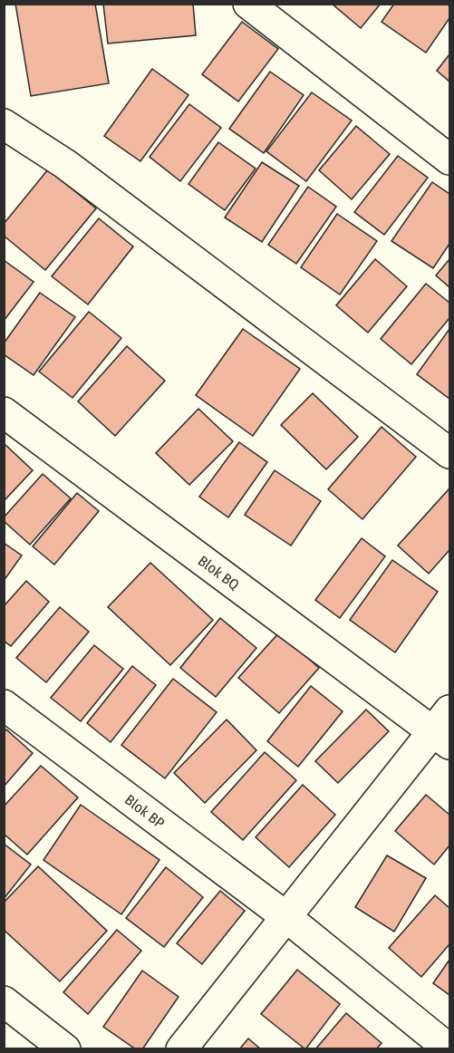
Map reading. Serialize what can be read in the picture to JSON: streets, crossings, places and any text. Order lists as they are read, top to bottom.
{
  "streets": {
    "street": ["Blok BQ", "Blok BP"]
  }
}
